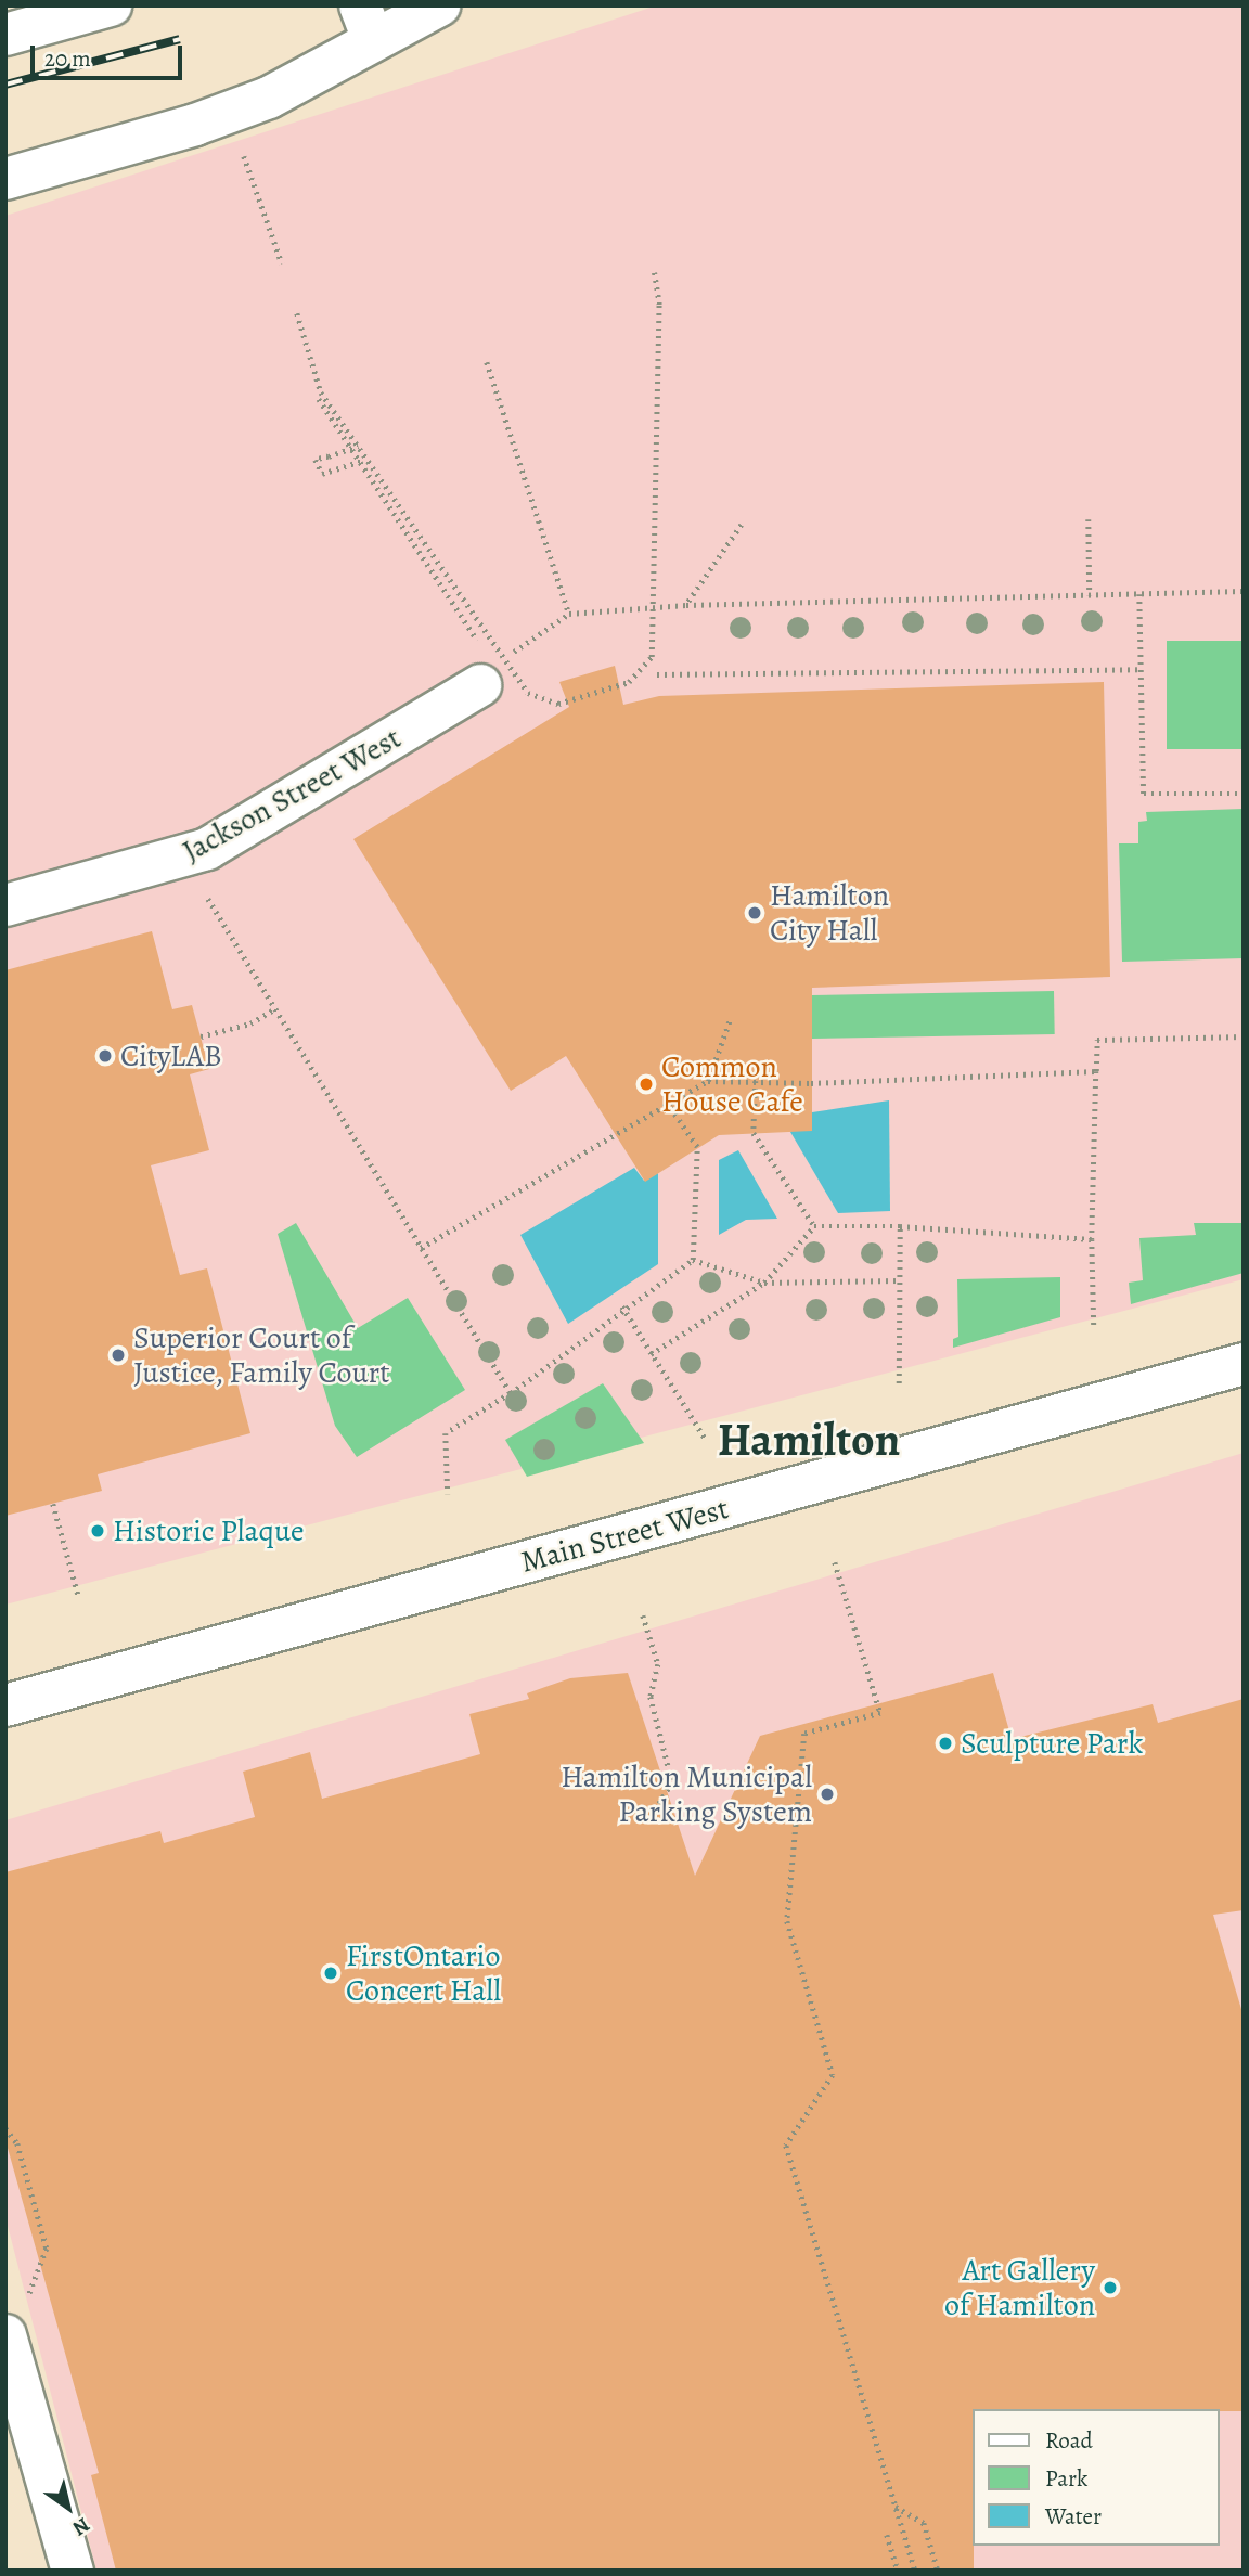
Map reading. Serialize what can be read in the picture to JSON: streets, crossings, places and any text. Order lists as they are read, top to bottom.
{
  "streets": {
    "street": ["Jackson Street West", "Main Street West"]
  },
  "districts": ["Hamilton"],
  "places": [
    "Hamilton City Hall",
    "CityLAB",
    "Common House Cafe",
    "Superior Court of Justice, Family Court",
    "Historic Plaque",
    "Sculpture Park",
    "Hamilton Municipal Parking System",
    "FirstOntario Concert Hall",
    "Art Gallery of Hamilton"
  ],
  "legend": ["Road", "Park", "Water"],
  "scale_bar": "20 m",
  "north": "bottom right"
}
